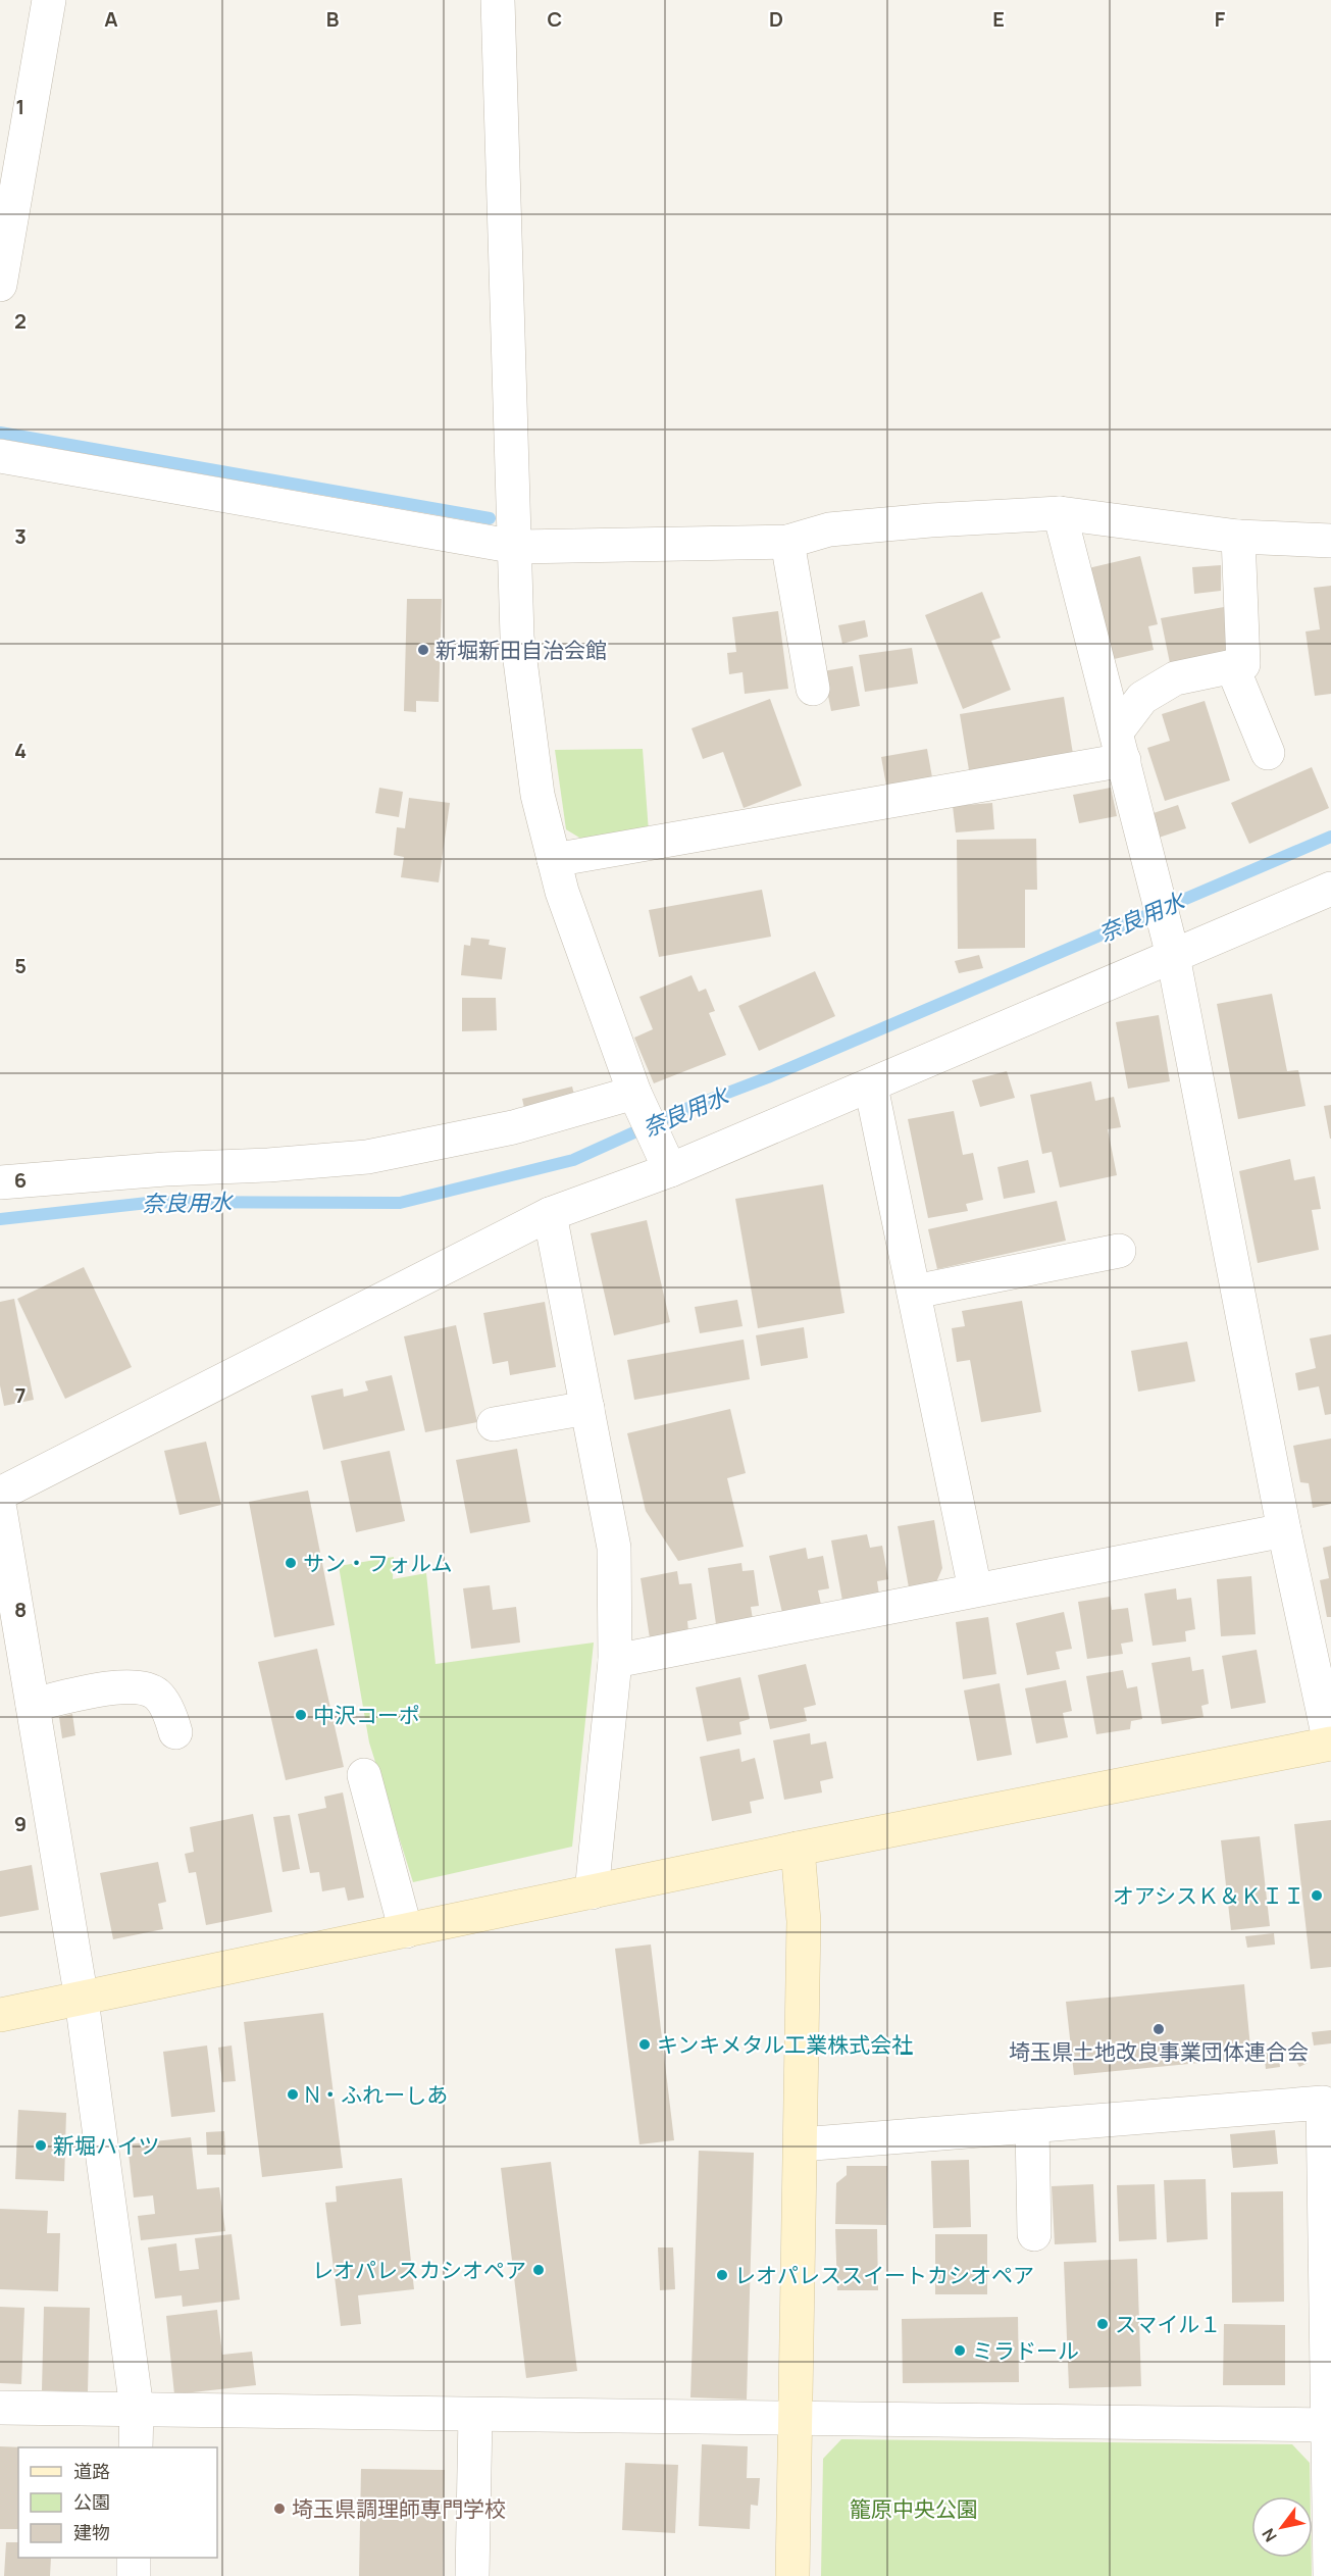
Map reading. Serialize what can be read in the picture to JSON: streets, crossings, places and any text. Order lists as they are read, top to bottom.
{
  "water": ["奈良用水"],
  "parks": ["籠原中央公園"],
  "places": [
    "新堀新田自治会館",
    "サン・フォルム",
    "中沢コーポ",
    "オアシスＫ＆ＫＩＩ",
    "埼玉県土地改良事業団体連合会",
    "キンキメタル工業株式会社",
    "N・ふれーしあ",
    "新堀ハイツ",
    "レオパレスカシオペア",
    "レオパレススイートカシオペア",
    "スマイル１",
    "ミラドール",
    "埼玉県調理師専門学校"
  ],
  "legend": ["道路", "公園", "建物"],
  "north": "bottom left",
  "grid": {
    "columns": [
      "A",
      "B",
      "C",
      "D",
      "E",
      "F"
    ],
    "rows": [
      "1",
      "2",
      "3",
      "4",
      "5",
      "6",
      "7",
      "8",
      "9"
    ]
  }
}
